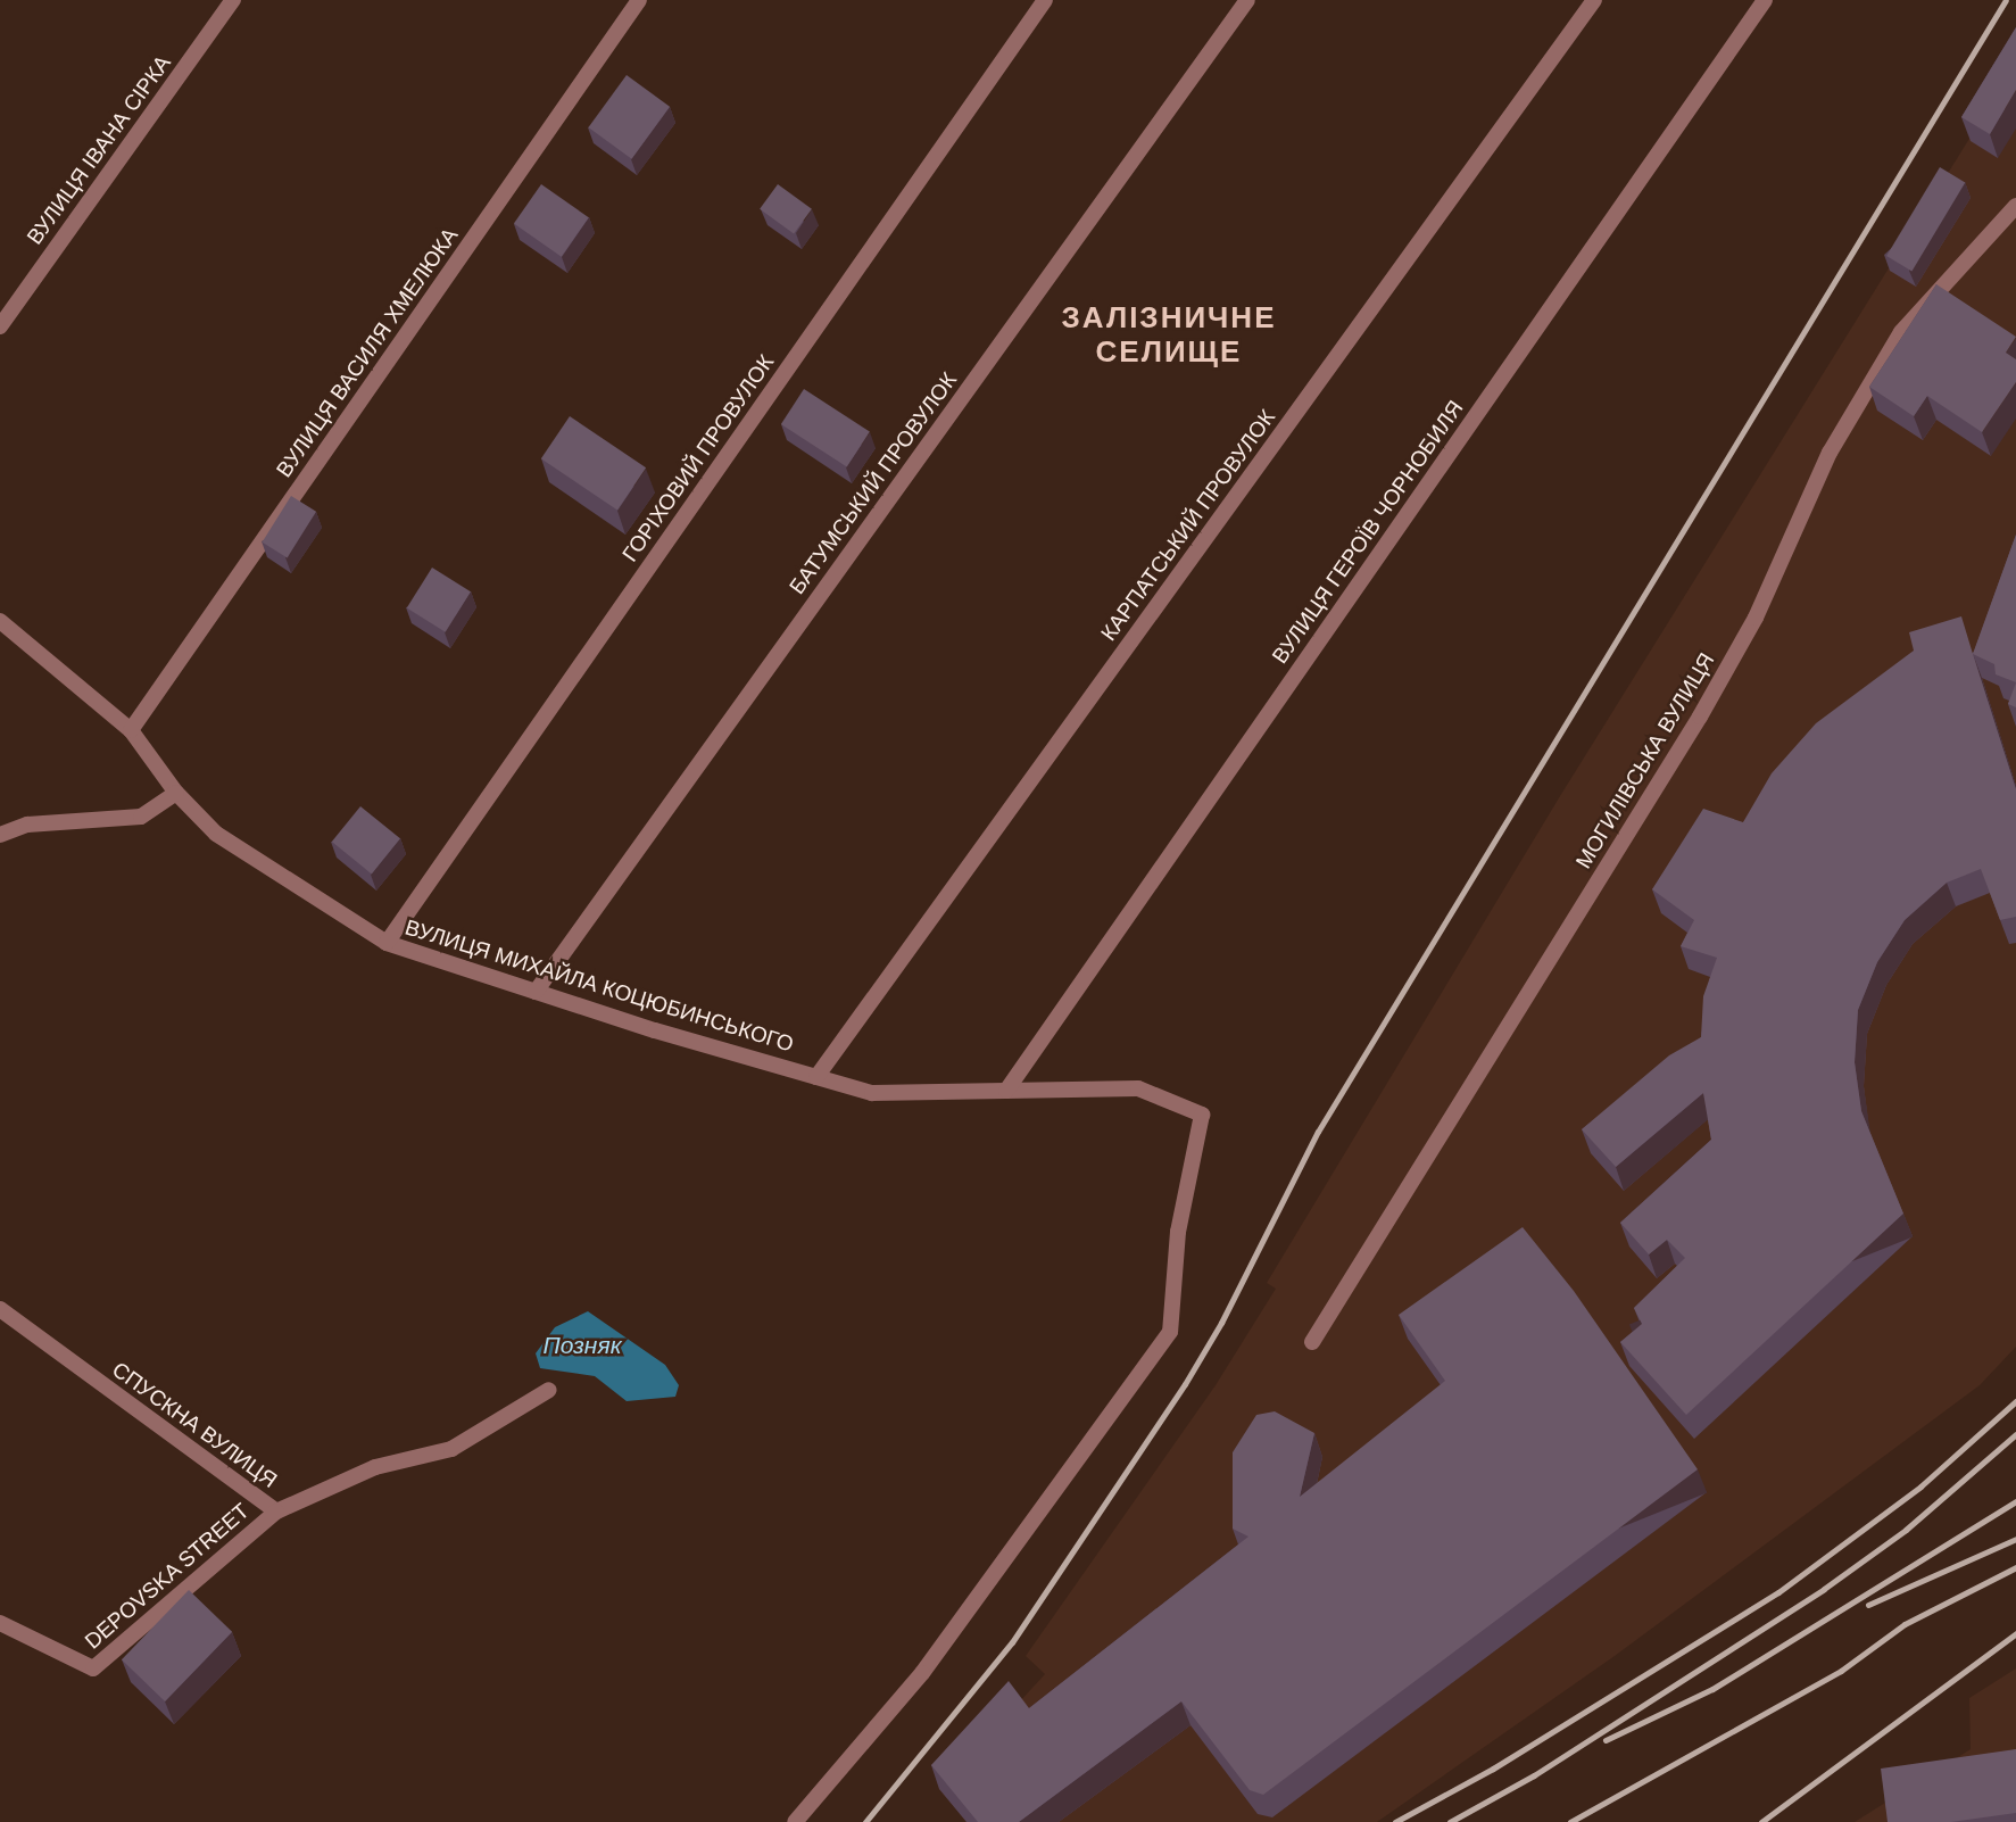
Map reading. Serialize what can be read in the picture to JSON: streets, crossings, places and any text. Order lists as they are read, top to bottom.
{
  "streets": {
    "street": [
      "ВУЛИЦЯ ІВАНА СІРКА",
      "ВУЛИЦЯ ВАСИЛЯ ХМЕЛЮКА",
      "ГОРІХОВИЙ ПРОВУЛОК",
      "БАТУМСЬКИЙ ПРОВУЛОК",
      "КАРПАТСЬКИЙ ПРОВУЛОК",
      "ВУЛИЦЯ ГЕРОЇВ ЧОРНОБИЛЯ",
      "МОГИЛІВСЬКА ВУЛИЦЯ",
      "ВУЛИЦЯ МИХАЙЛА КОЦЮБИНСЬКОГО",
      "СПУСКНА ВУЛИЦЯ",
      "DEPOVSKA STREET"
    ]
  },
  "crossings": [
    ["ВУЛИЦЯ ВАСИЛЯ ХМЕЛЮКА", "ВУЛИЦЯ МИХАЙЛА КОЦЮБИНСЬКОГО"],
    ["ГОРІХОВИЙ ПРОВУЛОК", "ВУЛИЦЯ МИХАЙЛА КОЦЮБИНСЬКОГО"],
    ["БАТУМСЬКИЙ ПРОВУЛОК", "ВУЛИЦЯ МИХАЙЛА КОЦЮБИНСЬКОГО"],
    ["КАРПАТСЬКИЙ ПРОВУЛОК", "ВУЛИЦЯ МИХАЙЛА КОЦЮБИНСЬКОГО"],
    ["ВУЛИЦЯ ГЕРОЇВ ЧОРНОБИЛЯ", "ВУЛИЦЯ МИХАЙЛА КОЦЮБИНСЬКОГО"],
    ["СПУСКНА ВУЛИЦЯ", "DEPOVSKA STREET"]
  ],
  "districts": ["ЗАЛІЗНИЧНЕ СЕЛИЩЕ"],
  "water": ["Позняк"]
}
